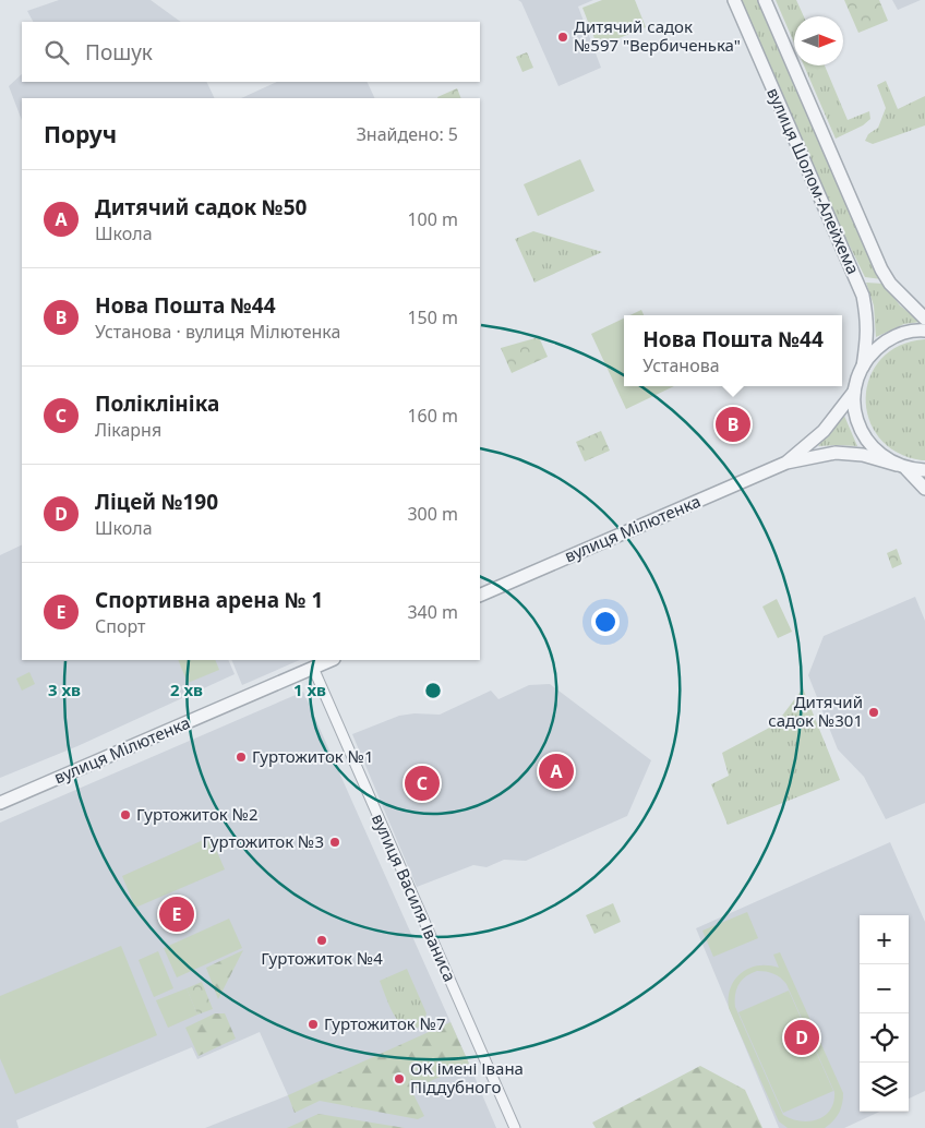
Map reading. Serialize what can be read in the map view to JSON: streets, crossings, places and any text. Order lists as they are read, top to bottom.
{
  "streets": {
    "street": ["вулиця Шолом-Алейхема", "вулиця Мілютенка", "вулиця Василя Іваниса"]
  },
  "crossings": [
    ["вулиця Шолом-Алейхема", "вулиця Мілютенка"],
    ["вулиця Мілютенка", "вулиця Василя Іваниса"]
  ],
  "places": [
    "Дитячий садок №597 \"Вербиченька\"",
    "Дитячий садок №301",
    "Гуртожиток №1",
    "Гуртожиток №2",
    "Гуртожиток №3",
    "Гуртожиток №4",
    "Гуртожиток №7",
    "ОК імені Івана Піддубного"
  ],
  "north": "right",
  "page": {
    "search": "Пошук",
    "heading": ["Поруч", "Знайдено: 5"],
    "list": [
      {
        "mark": "A",
        "name": "Дитячий садок №50",
        "note": "Школа",
        "value": "100 m"
      },
      {
        "mark": "B",
        "name": "Нова Пошта №44",
        "note": "Установа · вулиця Мілютенка",
        "value": "150 m"
      },
      {
        "mark": "C",
        "name": "Поліклініка",
        "note": "Лікарня",
        "value": "160 m"
      },
      {
        "mark": "D",
        "name": "Ліцей №190",
        "note": "Школа",
        "value": "300 m"
      },
      {
        "mark": "E",
        "name": "Спортивна арена № 1",
        "note": "Спорт",
        "value": "340 m"
      }
    ],
    "popup": ["Нова Пошта №44", "Установа"],
    "pins": [
      "B",
      "A",
      "C",
      "E",
      "D"
    ],
    "map_buttons": ["+", "−"]
  },
  "rings": ["2 хв", "1 хв", "3 хв"]
}
